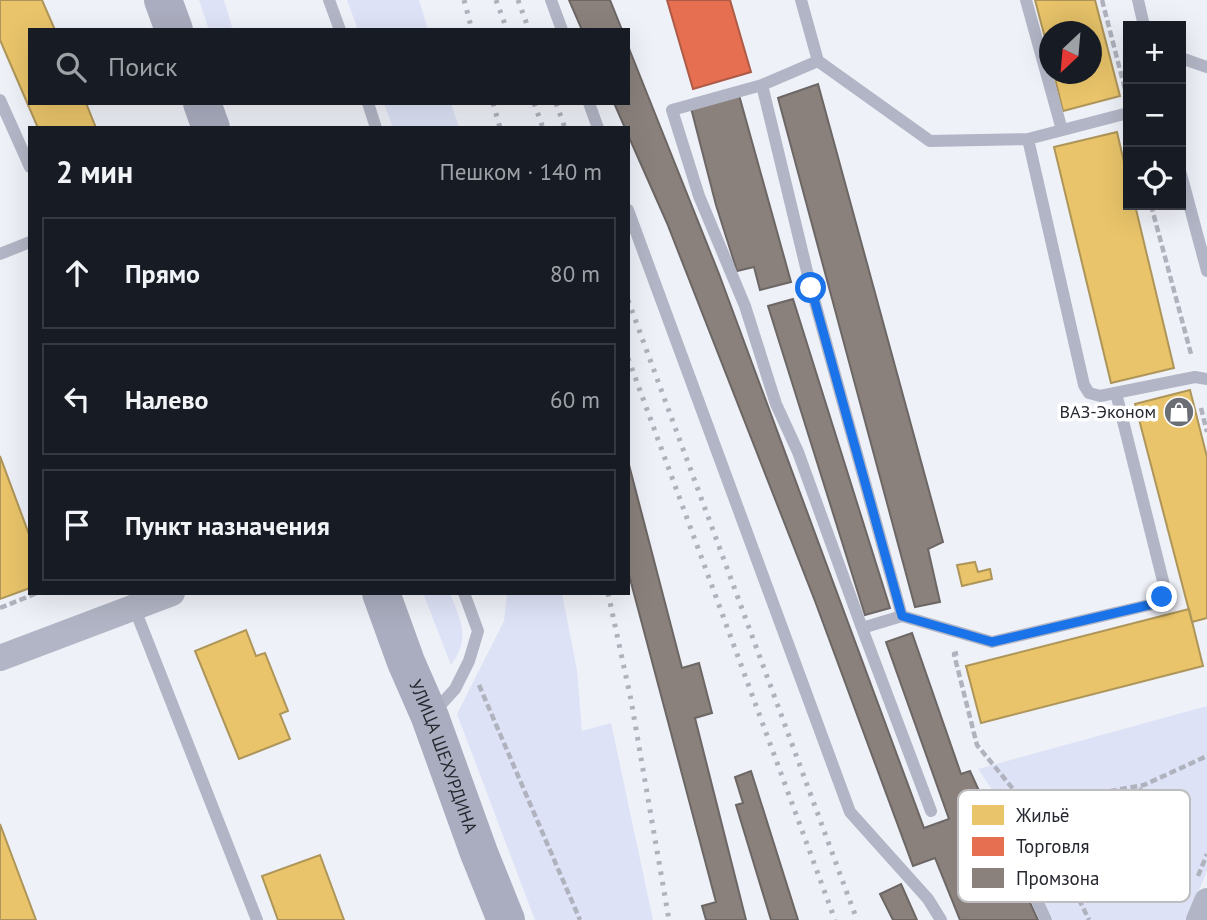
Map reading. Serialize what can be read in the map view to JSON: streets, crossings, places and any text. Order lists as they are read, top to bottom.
{
  "streets": {
    "main road": ["УЛИЦА ШЕХУРДИНА"]
  },
  "places": {
    "shop": ["ВАЗ-Эконом"]
  },
  "legend": ["Жильё", "Торговля", "Промзона"],
  "north": "bottom left",
  "page": {
    "map_buttons": ["+", "−"],
    "search": "Поиск",
    "heading": ["2 мин", "Пешком · 140 m"],
    "list": [
      ["Прямо", "80 m"],
      ["Налево", "60 m"],
      "Пункт назначения"
    ]
  }
}
